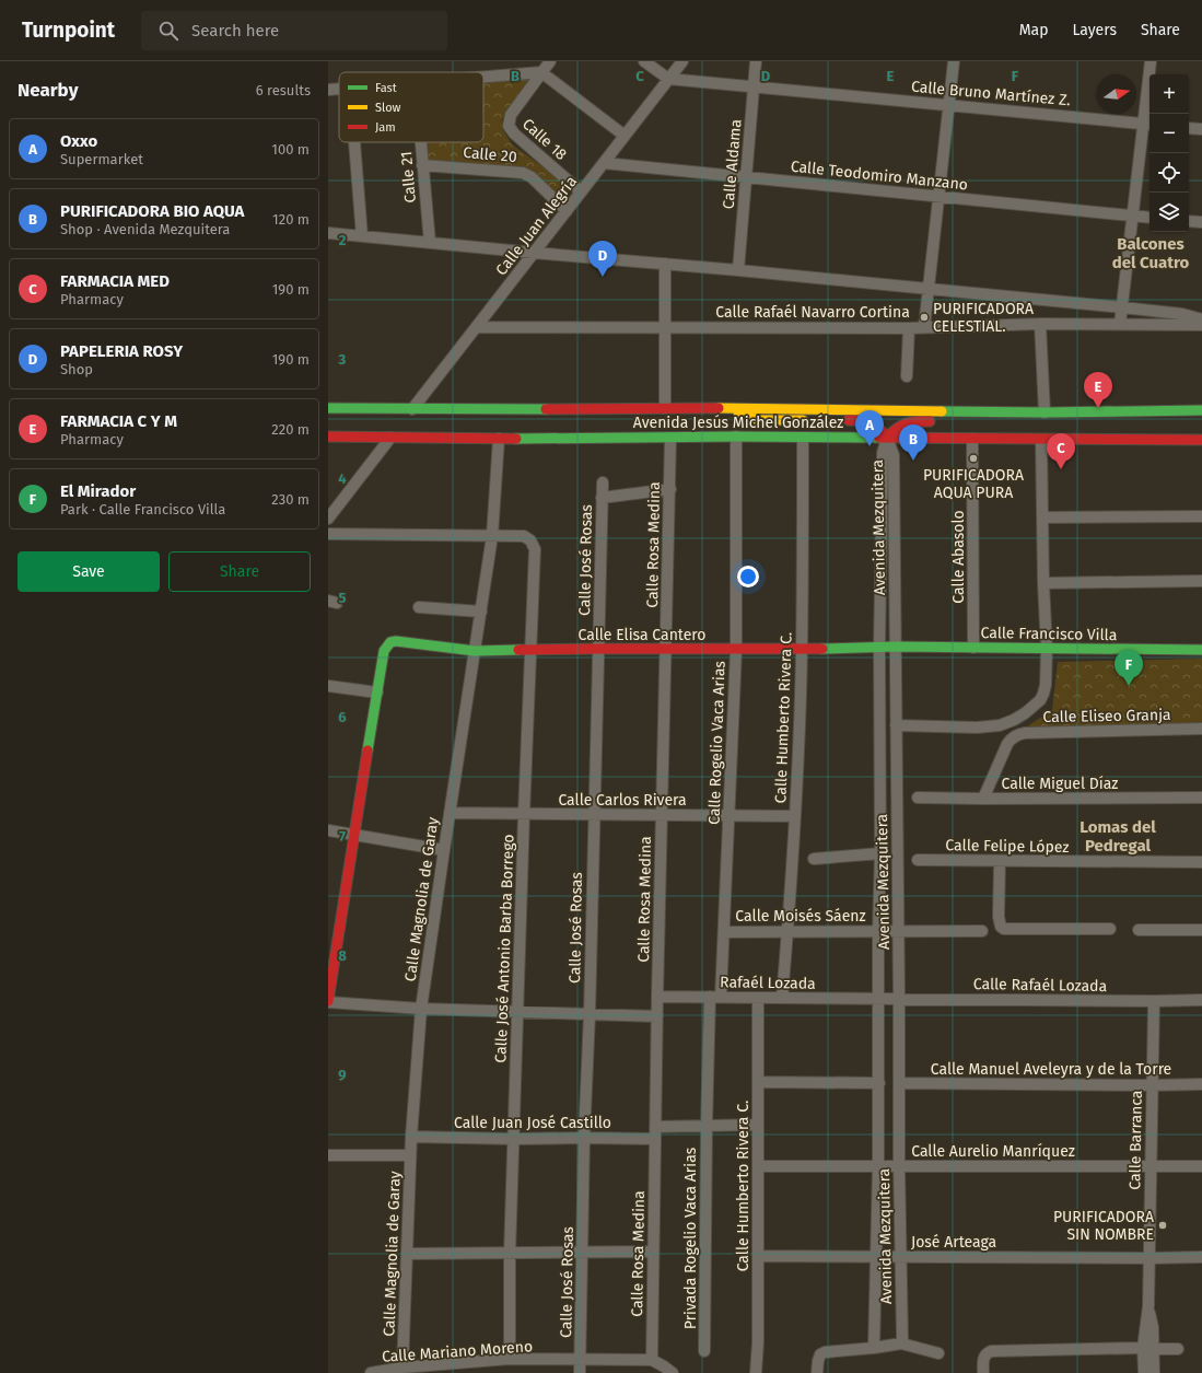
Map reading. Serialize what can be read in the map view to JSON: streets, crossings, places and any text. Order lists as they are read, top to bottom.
{
  "streets": {
    "main road": ["Avenida Jesús Michel González", "Calle Francisco Villa", "Calle Elisa Cantero"],
    "street": [
      "Calle Bruno Martínez Z.",
      "Calle 18",
      "Calle 20",
      "Calle Aldama",
      "Calle Teodomiro Manzano",
      "Calle 21",
      "Calle Juan Alegría",
      "Calle Rafaél Navarro Cortina",
      "Avenida Mezquitera",
      "Calle Rosa Medina",
      "Calle Abasolo",
      "Calle José Rosas",
      "Calle Eliseo Granja",
      "Calle Humberto Rivera C.",
      "Calle Rogelio Vaca Arias",
      "Calle Miguel Díaz",
      "Calle Carlos Rivera",
      "Calle Felipe López",
      "Calle Magnolia de Garay",
      "Calle Moisés Sáenz",
      "Calle José Antonio Barba Borrego",
      "Rafaél Lozada",
      "Calle Rafaél Lozada",
      "Calle Manuel Aveleyra y de la Torre",
      "Calle Juan José Castillo",
      "Calle Barranca",
      "Calle Aurelio Manríquez",
      "Privada Rogelio Vaca Arias",
      "José Arteaga",
      "Calle Mariano Moreno"
    ]
  },
  "crossings": [
    ["Calle Bruno Martínez Z.", "Calle Aldama"],
    ["Calle Bruno Martínez Z.", "Calle Juan Alegría"],
    ["Calle 18", "Calle Juan Alegría"],
    ["Calle 20", "Calle 21"],
    ["Calle 20", "Calle Juan Alegría"],
    ["Calle Aldama", "Calle Teodomiro Manzano"],
    ["Calle Aldama", "Calle Rafaél Navarro Cortina"],
    ["Calle Teodomiro Manzano", "Calle Juan Alegría"],
    ["Calle 21", "Calle Rafaél Navarro Cortina"],
    ["Calle Juan Alegría", "Calle Rafaél Navarro Cortina"],
    ["Calle Juan Alegría", "Avenida Jesús Michel González"],
    ["Avenida Jesús Michel González", "Avenida Mezquitera"],
    ["Avenida Jesús Michel González", "Calle Rosa Medina"],
    ["Avenida Jesús Michel González", "Calle Abasolo"],
    ["Avenida Jesús Michel González", "Calle Humberto Rivera C."],
    ["Avenida Jesús Michel González", "Calle Rogelio Vaca Arias"],
    ["Avenida Jesús Michel González", "Calle Magnolia de Garay"],
    ["Avenida Mezquitera", "Calle Francisco Villa"],
    ["Avenida Mezquitera", "Calle Elisa Cantero"],
    ["Avenida Mezquitera", "Calle Moisés Sáenz"],
    ["Avenida Mezquitera", "Rafaél Lozada"],
    ["Avenida Mezquitera", "Calle Rafaél Lozada"],
    ["Avenida Mezquitera", "Calle Manuel Aveleyra y de la Torre"],
    ["Avenida Mezquitera", "Calle Aurelio Manríquez"],
    ["Avenida Mezquitera", "José Arteaga"],
    ["Calle Rosa Medina", "Calle Elisa Cantero"],
    ["Calle Rosa Medina", "Calle Carlos Rivera"],
    ["Calle Rosa Medina", "Rafaél Lozada"],
    ["Calle Rosa Medina", "Calle Juan José Castillo"],
    ["Calle Rosa Medina", "Calle Mariano Moreno"],
    ["Calle Abasolo", "Calle Francisco Villa"],
    ["Calle José Rosas", "Calle Elisa Cantero"],
    ["Calle José Rosas", "Calle Carlos Rivera"],
    ["Calle José Rosas", "Calle Juan José Castillo"],
    ["Calle José Rosas", "Calle Mariano Moreno"],
    ["Calle Francisco Villa", "Calle Elisa Cantero"],
    ["Calle Elisa Cantero", "Calle Humberto Rivera C."],
    ["Calle Elisa Cantero", "Calle Rogelio Vaca Arias"],
    ["Calle Elisa Cantero", "Calle Magnolia de Garay"],
    ["Calle Elisa Cantero", "Calle José Antonio Barba Borrego"],
    ["Calle Eliseo Granja", "Calle Miguel Díaz"],
    ["Calle Humberto Rivera C.", "Calle Carlos Rivera"],
    ["Calle Humberto Rivera C.", "Calle Moisés Sáenz"],
    ["Calle Humberto Rivera C.", "Rafaél Lozada"],
    ["Calle Humberto Rivera C.", "Calle Aurelio Manríquez"],
    ["Calle Humberto Rivera C.", "José Arteaga"],
    ["Calle Rogelio Vaca Arias", "Calle Carlos Rivera"],
    ["Calle Rogelio Vaca Arias", "Calle Moisés Sáenz"],
    ["Calle Rogelio Vaca Arias", "Rafaél Lozada"],
    ["Calle Carlos Rivera", "Calle Magnolia de Garay"],
    ["Calle Carlos Rivera", "Calle José Antonio Barba Borrego"],
    ["Calle Magnolia de Garay", "Calle José Antonio Barba Borrego"],
    ["Calle Magnolia de Garay", "Calle Juan José Castillo"],
    ["Calle Magnolia de Garay", "Calle Mariano Moreno"],
    ["Calle José Antonio Barba Borrego", "Calle Juan José Castillo"],
    ["Calle José Antonio Barba Borrego", "Calle Mariano Moreno"],
    ["Rafaél Lozada", "Calle Rafaél Lozada"],
    ["Calle Rafaél Lozada", "Calle Barranca"],
    ["Calle Manuel Aveleyra y de la Torre", "Calle Barranca"],
    ["Calle Barranca", "Calle Aurelio Manríquez"],
    ["Calle Barranca", "José Arteaga"]
  ],
  "districts": ["Balcones del Cuatro", "Lomas del Pedregal"],
  "places": ["PURIFICADORA CELESTIAL.", "PURIFICADORA AQUA PURA", "PURIFICADORA SIN NOMBRE"],
  "legend": ["Fast", "Slow", "Jam"],
  "north": "right",
  "page": {
    "header": "Turnpoint",
    "search": "Search here",
    "nav": ["Map", "Layers", "Share"],
    "heading": ["Nearby", "6 results"],
    "map_buttons": ["+", "−"],
    "list": [
      {
        "mark": "A",
        "name": "Oxxo",
        "note": "Supermarket",
        "value": "100 m"
      },
      {
        "mark": "B",
        "name": "PURIFICADORA BIO AQUA",
        "note": "Shop · Avenida Mezquitera",
        "value": "120 m"
      },
      {
        "mark": "C",
        "name": "FARMACIA MED",
        "note": "Pharmacy",
        "value": "190 m"
      },
      {
        "mark": "D",
        "name": "PAPELERIA ROSY",
        "note": "Shop",
        "value": "190 m"
      },
      {
        "mark": "E",
        "name": "FARMACIA C Y M",
        "note": "Pharmacy",
        "value": "220 m"
      },
      {
        "mark": "F",
        "name": "El Mirador",
        "note": "Park · Calle Francisco Villa",
        "value": "230 m"
      }
    ],
    "pins": [
      "D",
      "E",
      "A",
      "B",
      "C",
      "F"
    ],
    "buttons": ["Save", "Share"]
  },
  "grid": {
    "columns": [
      "B",
      "C",
      "D",
      "E",
      "F"
    ],
    "rows": [
      "2",
      "3",
      "4",
      "5",
      "6",
      "7",
      "8",
      "9"
    ]
  }
}
